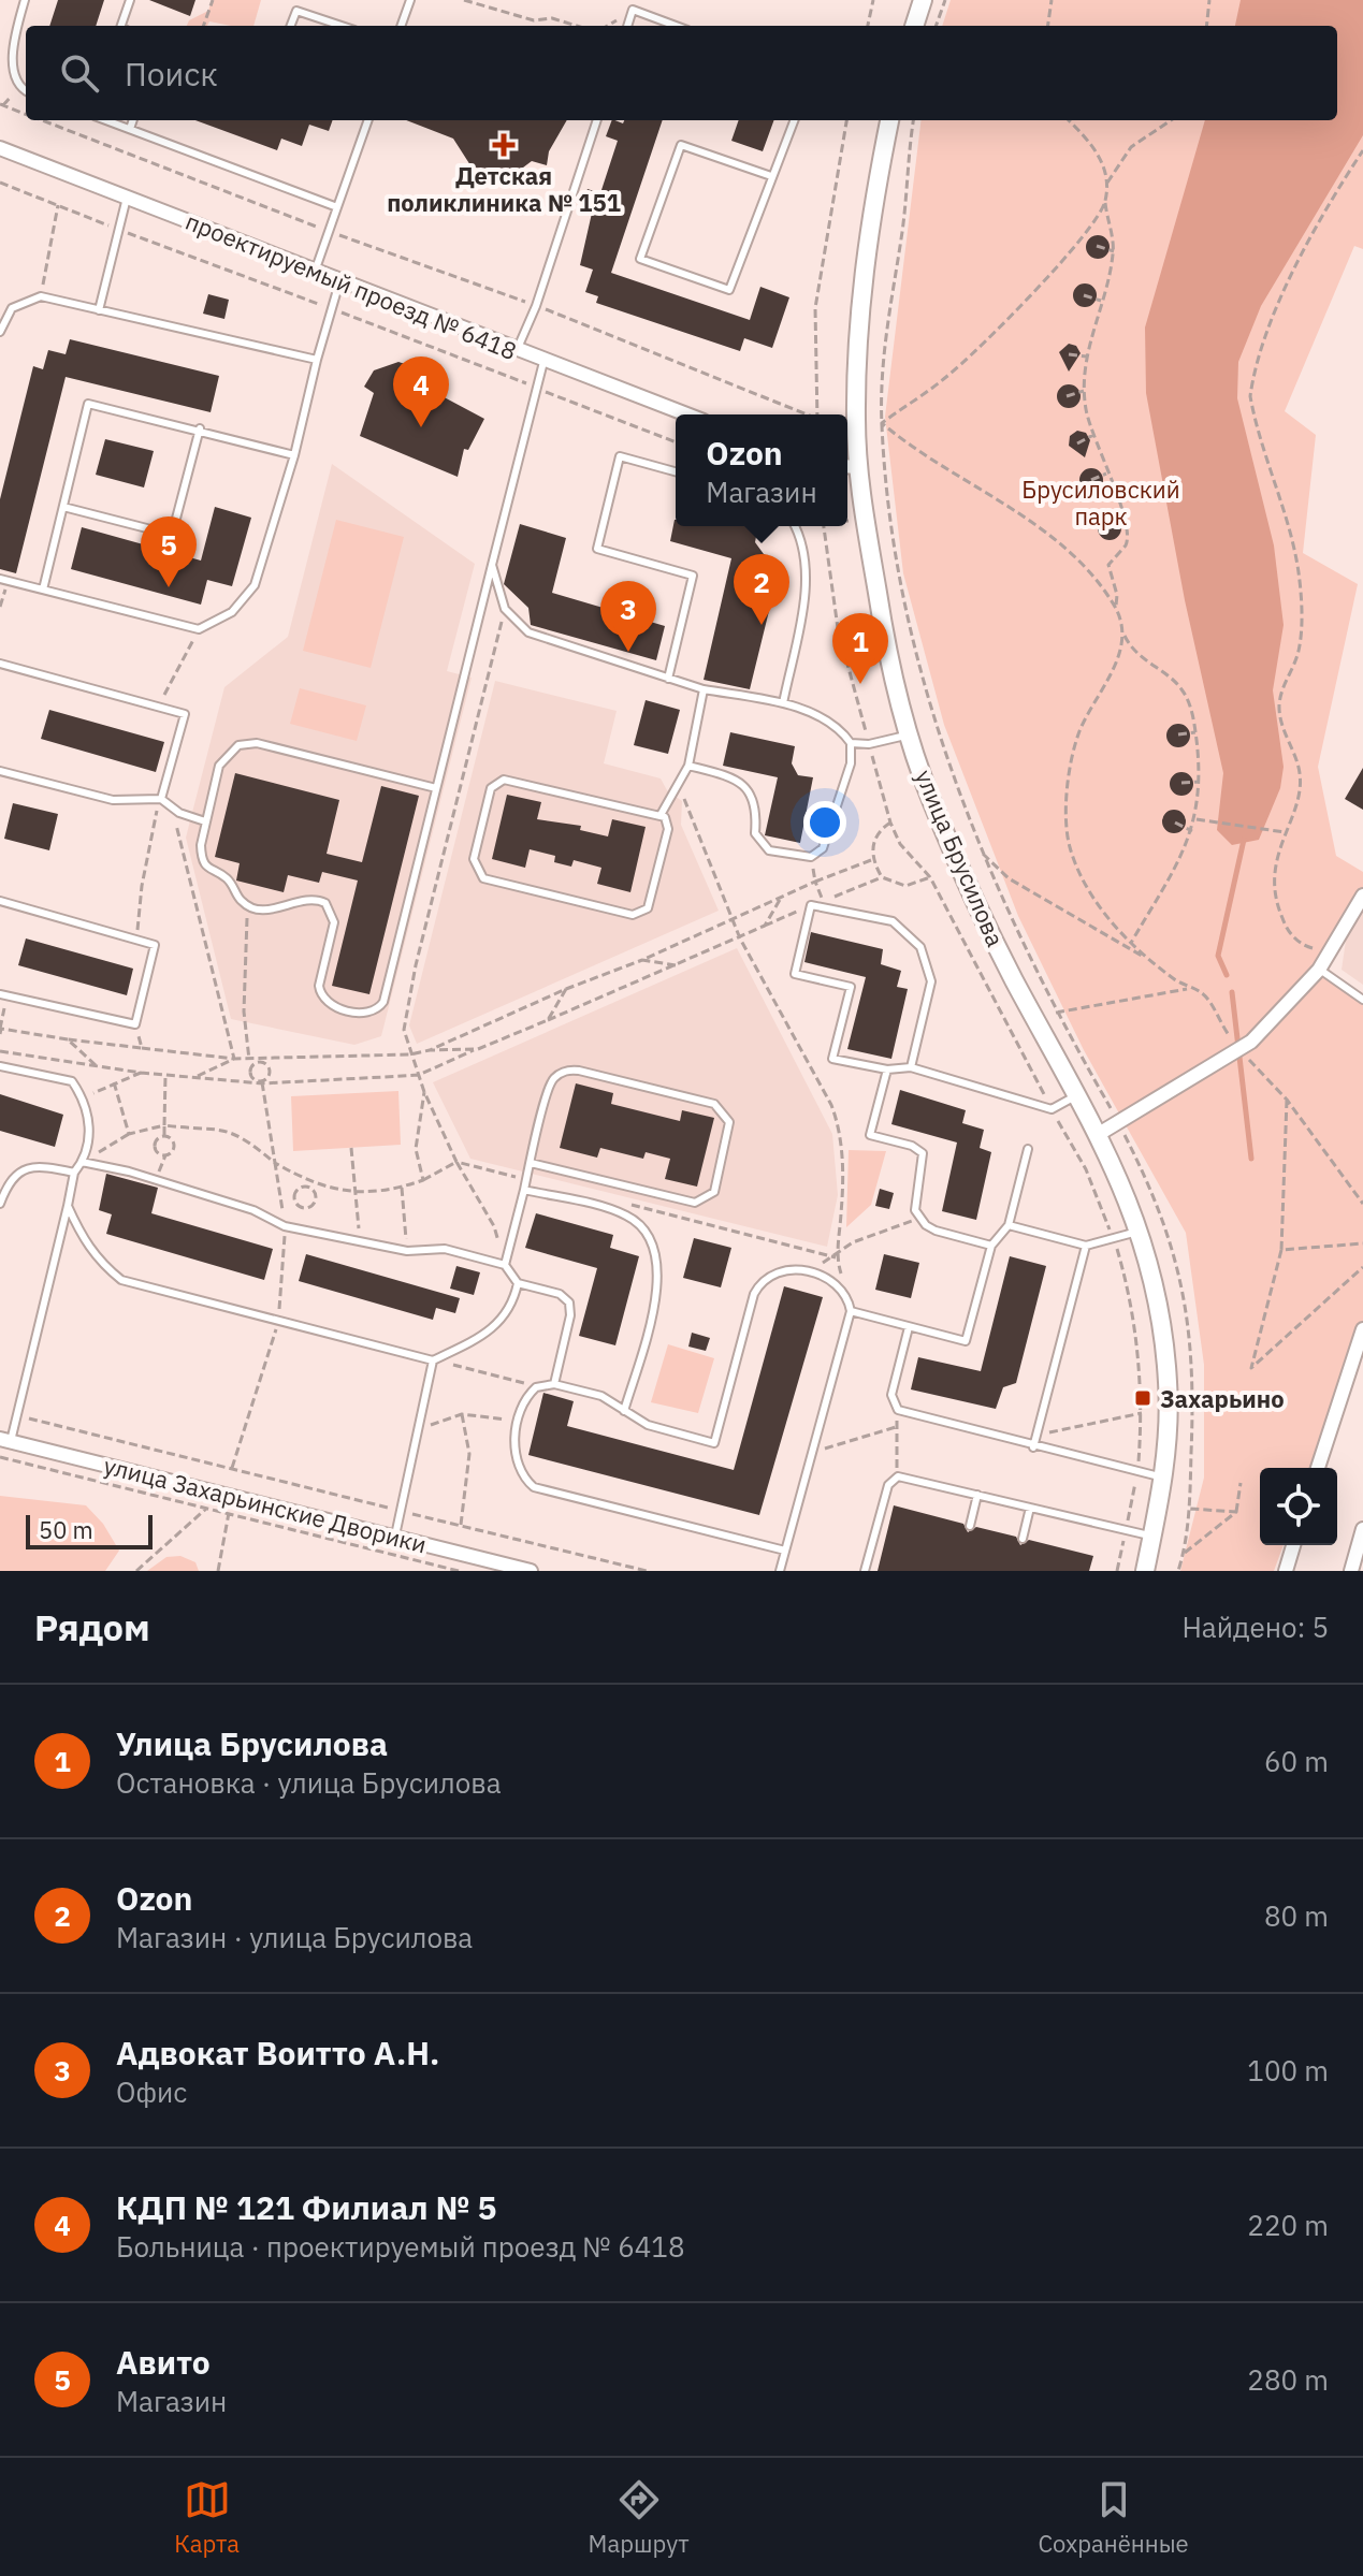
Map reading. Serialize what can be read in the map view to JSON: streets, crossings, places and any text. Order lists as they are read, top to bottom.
{
  "streets": {
    "street": ["проектируемый проезд № 6418", "улица Брусилова", "улица Захарьинские Дворики"]
  },
  "parks": ["Брусиловский парк"],
  "places": {
    "health": ["Детская поликлиника № 151"],
    "transit": ["Захарьино"]
  },
  "scale_bar": "50 m",
  "page": {
    "search": "Поиск",
    "pins": [
      "4",
      "5",
      "2",
      "3",
      "1"
    ],
    "popup": ["Ozon", "Магазин"],
    "scale": "50 m",
    "heading": ["Рядом", "Найдено: 5"],
    "list": [
      {
        "mark": "1",
        "name": "Улица Брусилова",
        "note": "Остановка · улица Брусилова",
        "value": "60 m"
      },
      {
        "mark": "2",
        "name": "Ozon",
        "note": "Магазин · улица Брусилова",
        "value": "80 m"
      },
      {
        "mark": "3",
        "name": "Адвокат Воитто А.Н.",
        "note": "Офис",
        "value": "100 m"
      },
      {
        "mark": "4",
        "name": "КДП № 121 Филиал № 5",
        "note": "Больница · проектируемый проезд № 6418",
        "value": "220 m"
      },
      {
        "mark": "5",
        "name": "Авито",
        "note": "Магазин",
        "value": "280 m"
      }
    ],
    "nav": ["Карта", "Маршрут", "Сохранённые"]
  }
}
